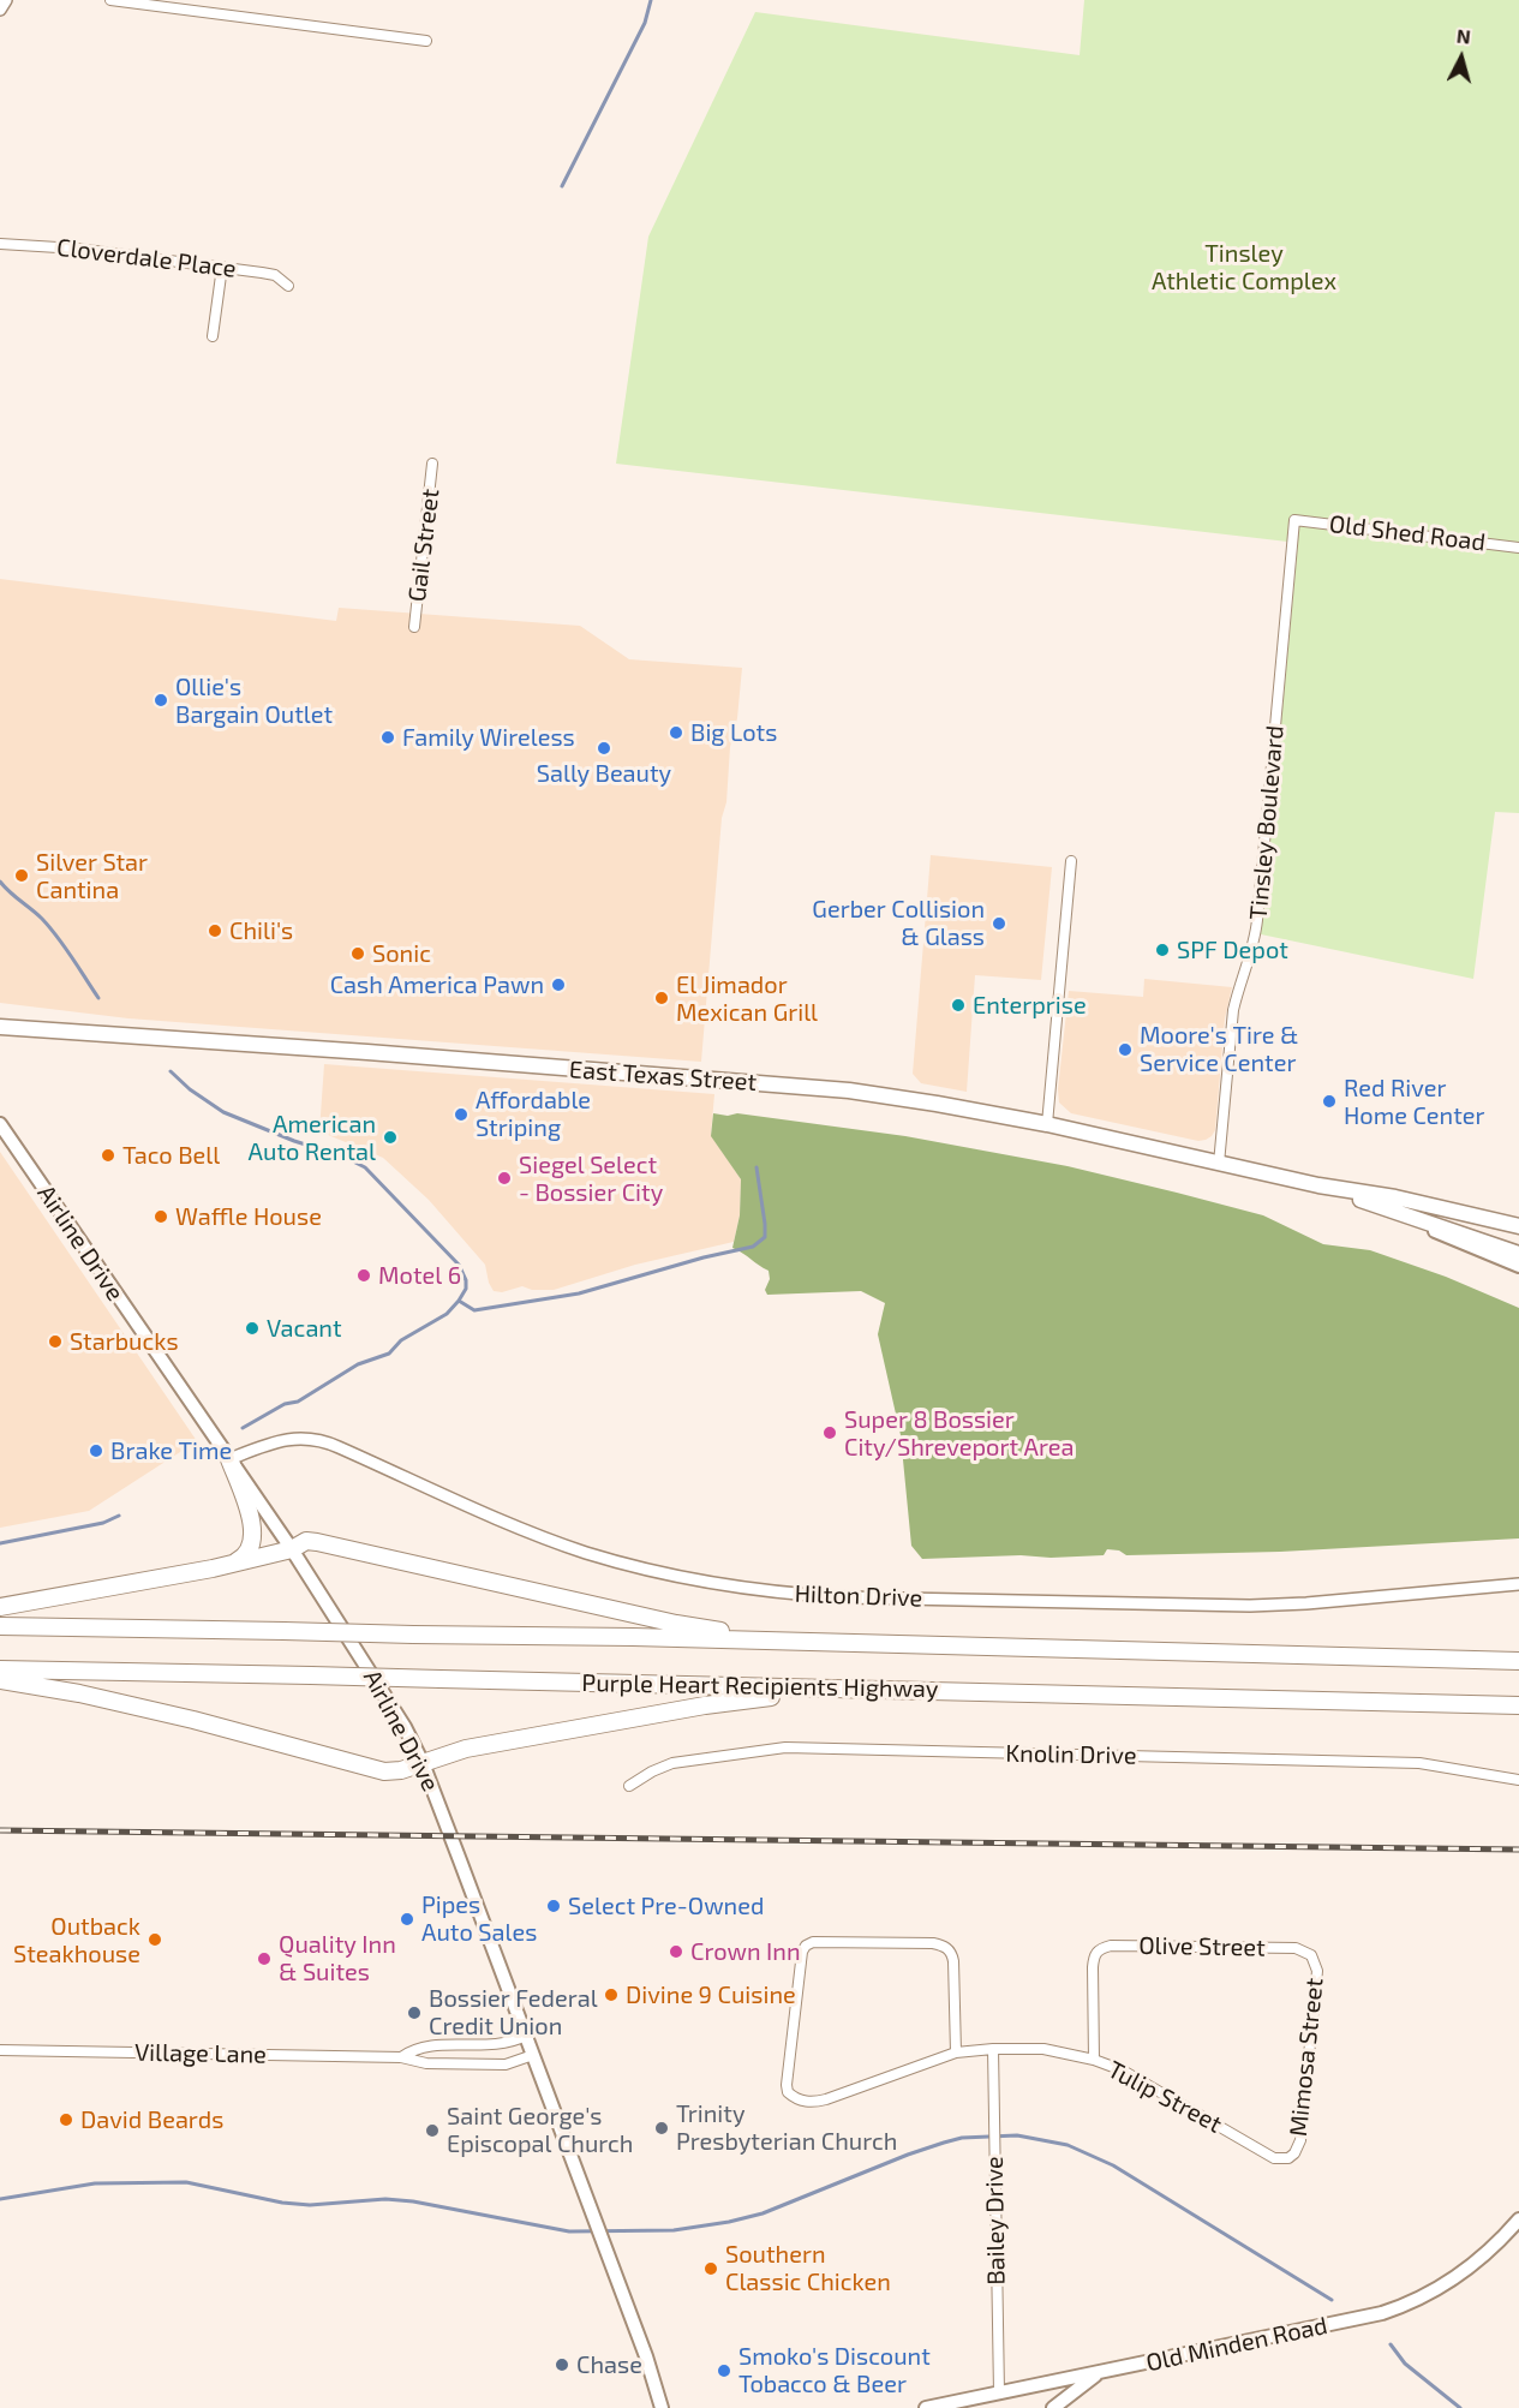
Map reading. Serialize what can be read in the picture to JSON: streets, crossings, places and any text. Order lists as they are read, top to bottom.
{
  "streets": {
    "highway": ["Purple Heart Recipients Highway"],
    "main road": ["East Texas Street", "Airline Drive", "Old Minden Road"],
    "street": [
      "Cloverdale Place",
      "Old Shed Road",
      "Gail Street",
      "Tinsley Boulevard",
      "Hilton Drive",
      "Knolin Drive",
      "Olive Street",
      "Village Lane",
      "Mimosa Street",
      "Tulip Street",
      "Bailey Drive"
    ]
  },
  "crossings": [
    ["Old Shed Road", "Tinsley Boulevard"],
    ["Tinsley Boulevard", "East Texas Street"],
    ["Airline Drive", "Hilton Drive"],
    ["Airline Drive", "Village Lane"],
    ["Olive Street", "Mimosa Street"],
    ["Olive Street", "Tulip Street"],
    ["Mimosa Street", "Tulip Street"],
    ["Tulip Street", "Bailey Drive"],
    ["Bailey Drive", "Old Minden Road"]
  ],
  "parks": ["Tinsley Athletic Complex"],
  "places": [
    "Ollie's Bargain Outlet",
    "Big Lots",
    "Family Wireless",
    "Sally Beauty",
    "Silver Star Cantina",
    "Gerber Collision & Glass",
    "Chili's",
    "SPF Depot",
    "Sonic",
    "Cash America Pawn",
    "El Jimador Mexican Grill",
    "Enterprise",
    "Moore's Tire & Service Center",
    "Red River Home Center",
    "Affordable Striping",
    "American Auto Rental",
    "Taco Bell",
    "Siegel Select - Bossier City",
    "Waffle House",
    "Motel 6",
    "Vacant",
    "Starbucks",
    "Super 8 Bossier City/Shreveport Area",
    "Brake Time",
    "Select Pre-Owned",
    "Pipes Auto Sales",
    "Outback Steakhouse",
    "Crown Inn",
    "Quality Inn & Suites",
    "Divine 9 Cuisine",
    "Bossier Federal Credit Union",
    "David Beards",
    "Trinity Presbyterian Church",
    "Saint George's Episcopal Church",
    "Southern Classic Chicken",
    "Chase",
    "Smoko's Discount Tobacco & Beer"
  ],
  "north": "top"
}
